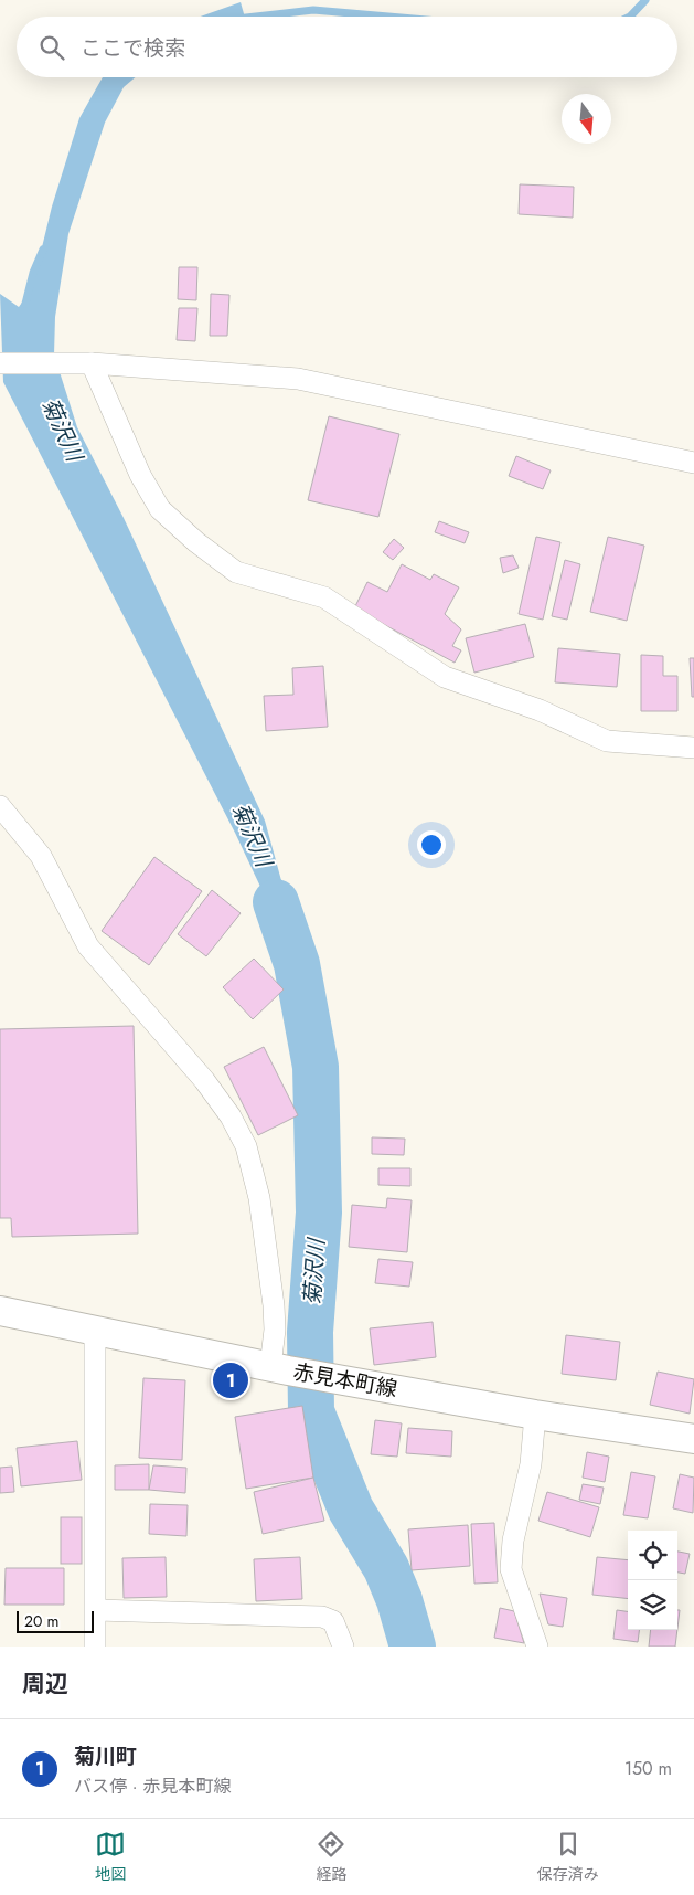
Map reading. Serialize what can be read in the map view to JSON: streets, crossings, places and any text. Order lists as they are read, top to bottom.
{
  "streets": {
    "main road": ["赤見本町線"]
  },
  "water": ["菊沢川"],
  "scale_bar": "20 m",
  "north": "bottom",
  "page": {
    "search": "ここで検索",
    "pins": "1",
    "scale": "20 m",
    "heading": "周辺",
    "list": [
      {
        "mark": "1",
        "name": "菊川町",
        "note": "バス停 · 赤見本町線",
        "value": "150 m"
      }
    ],
    "nav": ["地図", "経路", "保存済み"]
  }
}
